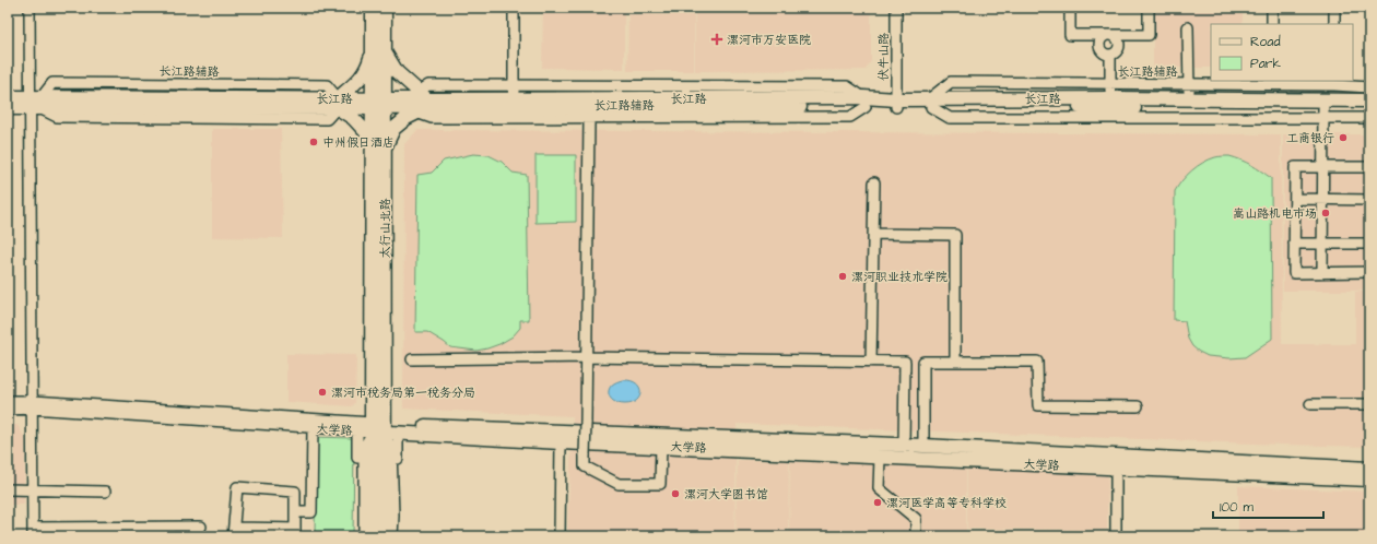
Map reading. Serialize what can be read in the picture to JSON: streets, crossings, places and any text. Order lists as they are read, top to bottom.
{
  "streets": {
    "main road": ["长江路", "太行山北路", "大学路"],
    "street": ["伏牛山路", "长江路辅路"]
  },
  "crossings": [
    ["伏牛山路", "长江路"],
    ["长江路辅路", "长江路"],
    ["长江路", "太行山北路"],
    ["太行山北路", "大学路"]
  ],
  "places": {
    "health": ["漯河市万安医院"],
    "other": [
      "工商银行",
      "中州假日酒店",
      "嵩山路机电市场",
      "漯河职业技术学院",
      "漯河市税务局第一税务分局",
      "漯河大学图书馆",
      "漯河医学高等专科学校"
    ]
  },
  "legend": ["Road", "Park"],
  "scale_bar": "100 m"
}
